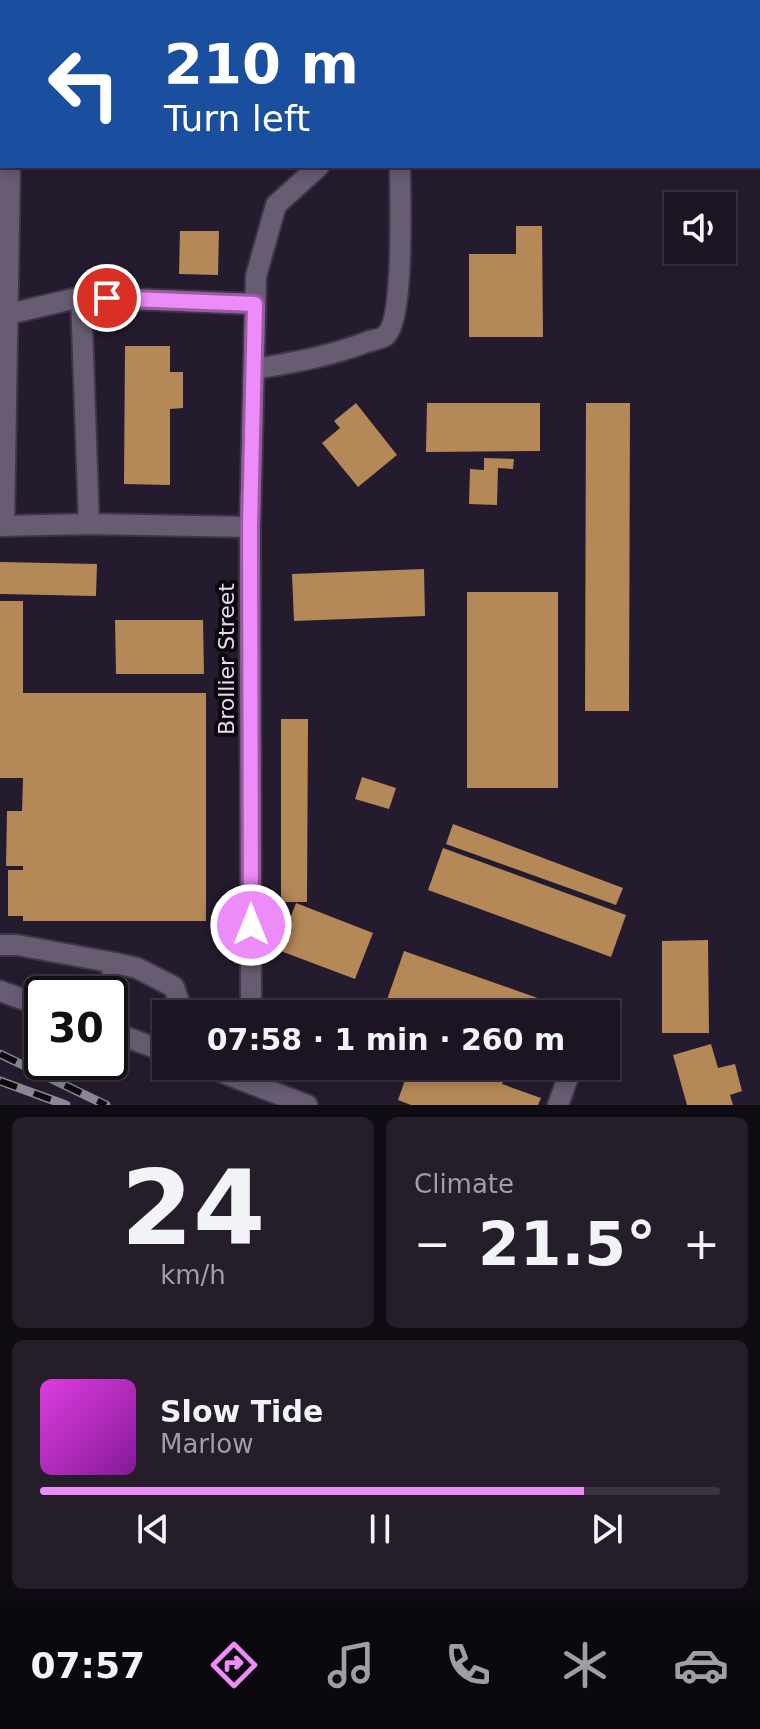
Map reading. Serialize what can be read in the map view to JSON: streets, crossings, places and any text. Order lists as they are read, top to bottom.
{
  "streets": {
    "street": ["Brollier Street"]
  },
  "page": {
    "turn": ["210 m", "Turn left"],
    "limit": "30",
    "trip": "07:58 · 1 min · 260 m",
    "tile": [
      ["24", "km/h"],
      "Climate"
    ],
    "heat": ["−", "21.5°", "+"],
    "song": ["Slow Tide", "Marlow"],
    "tabs": "07:57"
  }
}
